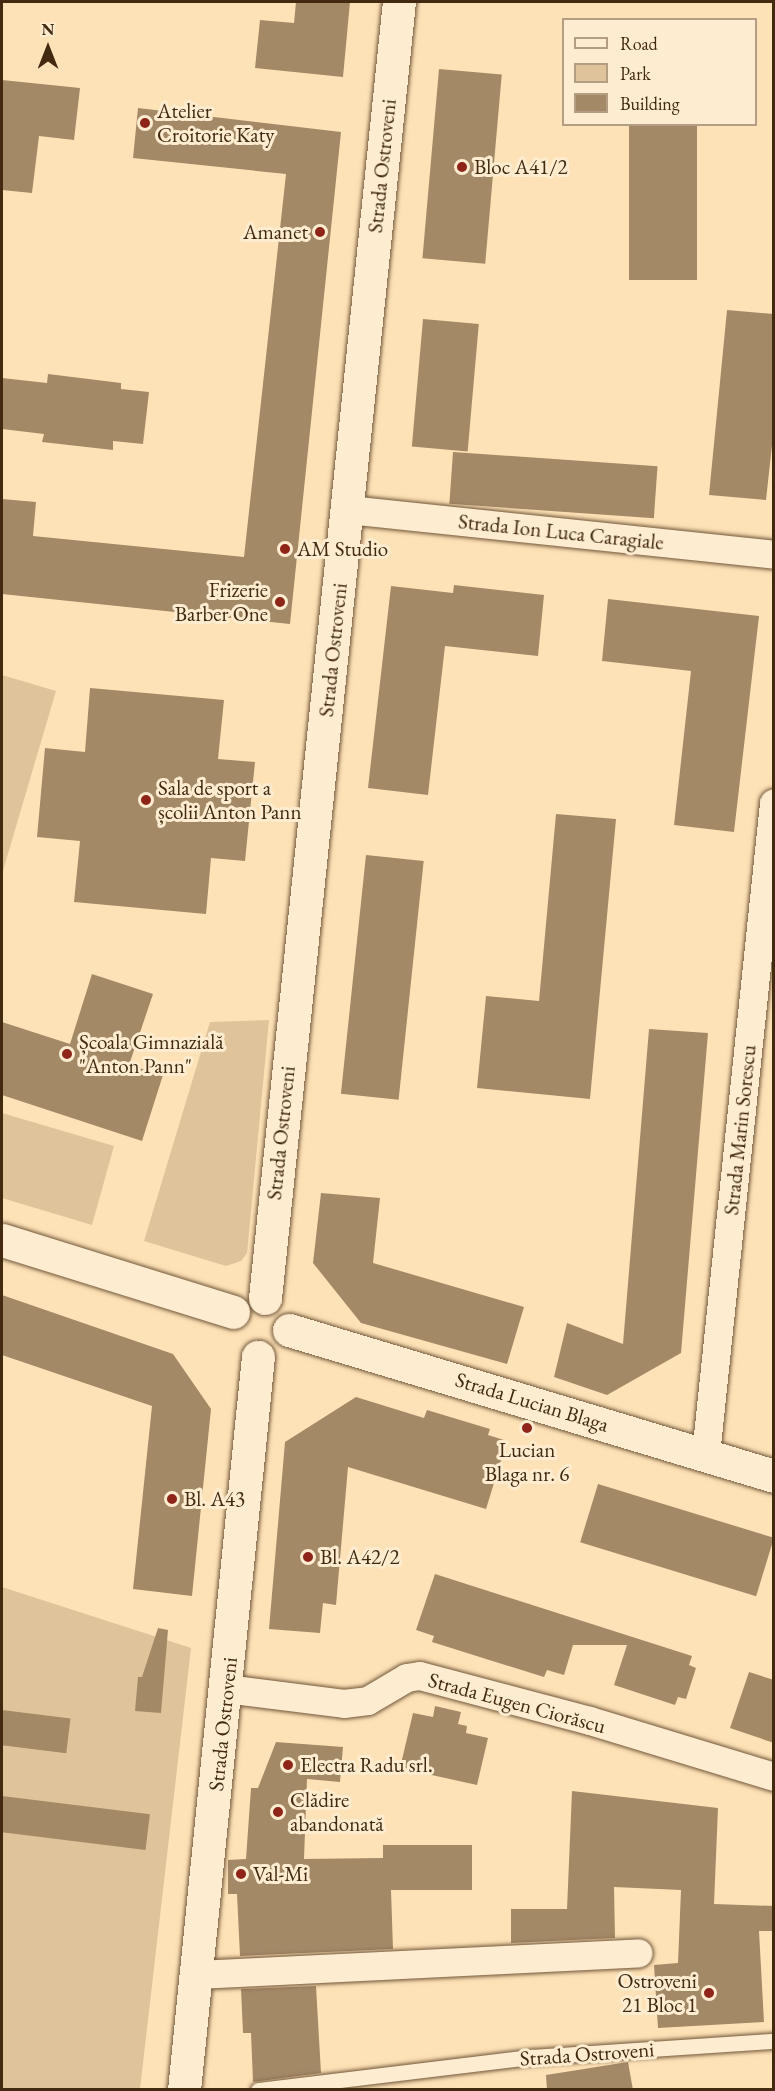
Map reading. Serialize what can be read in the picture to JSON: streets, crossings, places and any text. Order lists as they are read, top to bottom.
{
  "streets": {
    "street": [
      "Strada Ostroveni",
      "Strada Ion Luca Caragiale",
      "Strada Marin Sorescu",
      "Strada Lucian Blaga",
      "Strada Eugen Ciorăscu"
    ]
  },
  "crossings": [
    ["Strada Ostroveni", "Strada Ion Luca Caragiale"],
    ["Strada Ostroveni", "Strada Lucian Blaga"],
    ["Strada Ostroveni", "Strada Eugen Ciorăscu"],
    ["Strada Marin Sorescu", "Strada Lucian Blaga"]
  ],
  "places": [
    "Atelier Croitorie Katy",
    "Bloc A41/2",
    "Amanet",
    "AM Studio",
    "Frizerie Barber One",
    "Sala de sport a școlii Anton Pann",
    "Școala Gimnazială \"Anton Pann\"",
    "Lucian Blaga nr. 6",
    "Bl. A43",
    "Bl. A42/2",
    "Electra Radu srl.",
    "Clădire abandonată",
    "Val-Mi",
    "Ostroveni 21 Bloc 1"
  ],
  "legend": ["Road", "Park", "Building"],
  "north": "top"
}
